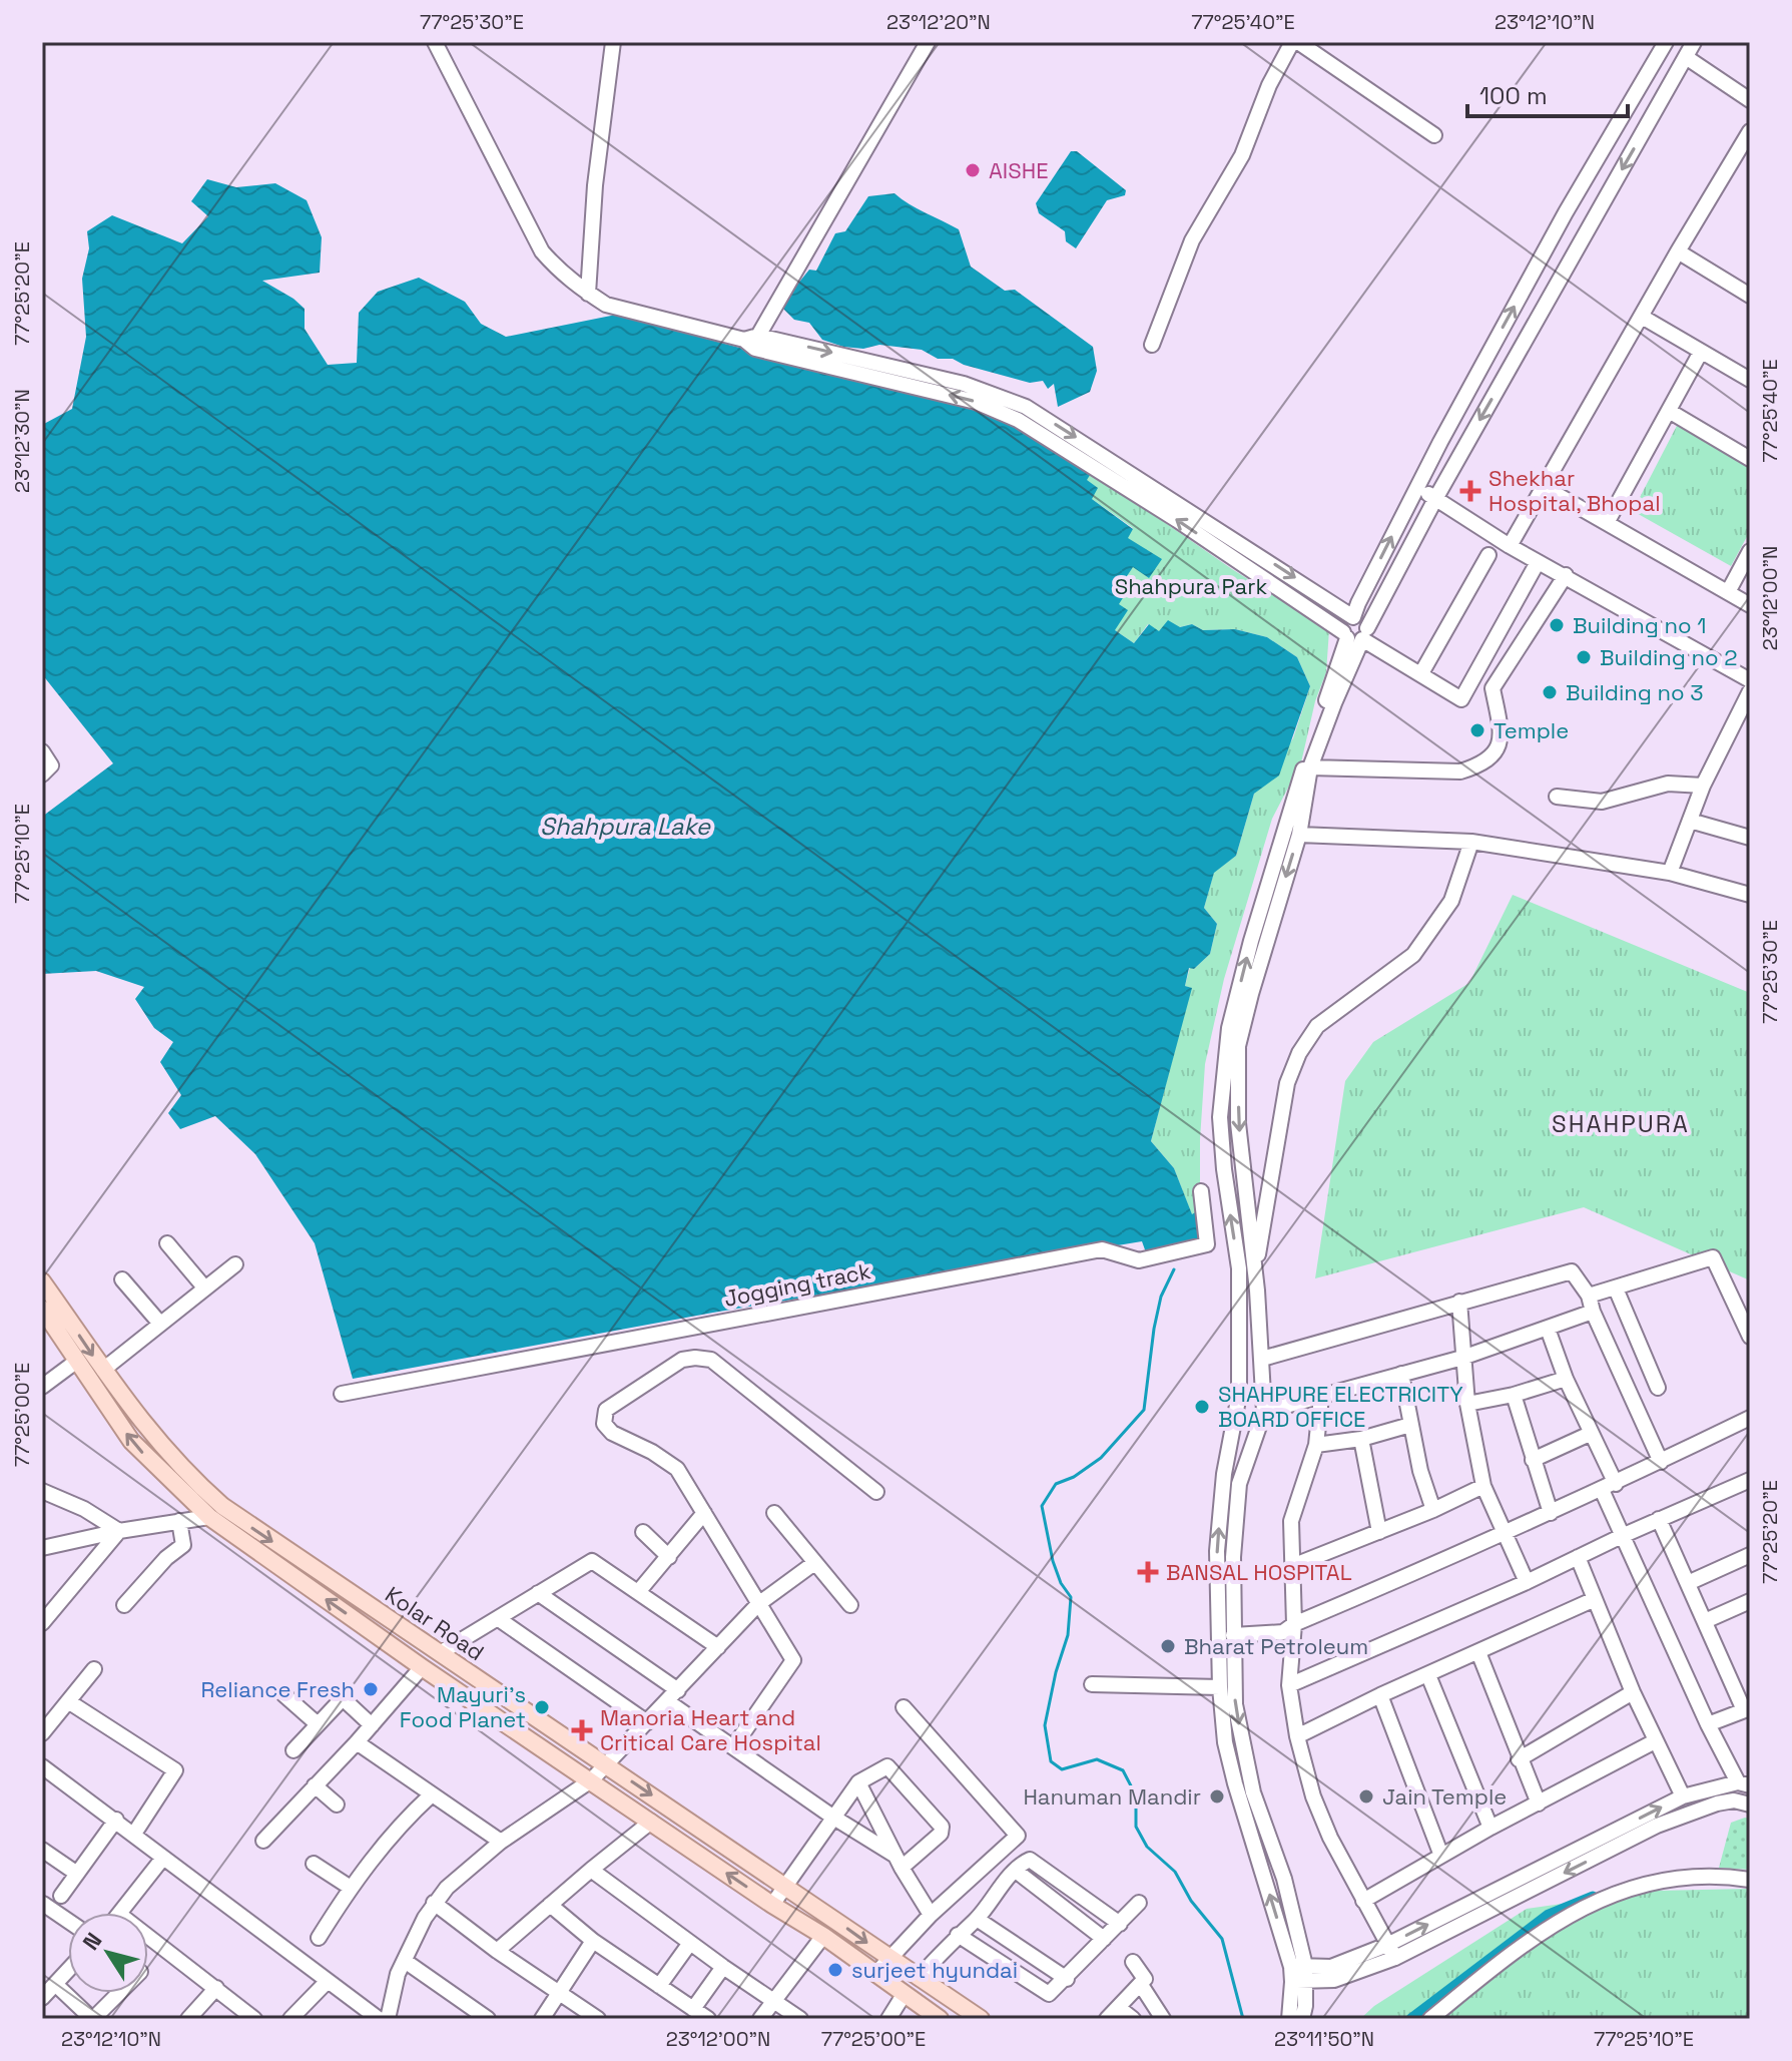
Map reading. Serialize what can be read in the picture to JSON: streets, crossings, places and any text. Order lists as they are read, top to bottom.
{
  "streets": {
    "main road": ["Kolar Road"],
    "street": ["Jogging track"]
  },
  "districts": ["SHAHPURA"],
  "water": ["Shahpura Lake"],
  "parks": ["Shahpura Park"],
  "places": {
    "other": [
      "AISHE",
      "Building no 1",
      "Building no 2",
      "Building no 3",
      "Temple",
      "SHAHPURE ELECTRICITY BOARD OFFICE",
      "Bharat Petroleum",
      "Reliance Fresh",
      "Mayuri's Food Planet",
      "Hanuman Mandir",
      "Jain Temple",
      "surjeet hyundai"
    ],
    "health": ["Shekhar Hospital, Bhopal", "BANSAL HOSPITAL", "Manoria Heart and Critical Care Hospital"]
  },
  "scale_bar": "100 m",
  "north": "top left",
  "coordinates": [
    "77°25'30\"E",
    "23°12'20\"N",
    "77°25'40\"E",
    "23°12'10\"N",
    "77°25'20\"E",
    "23°12'30\"N",
    "23°12'00\"N",
    "77°25'10\"E",
    "77°25'00\"E",
    "23°11'50\"N"
  ]
}
